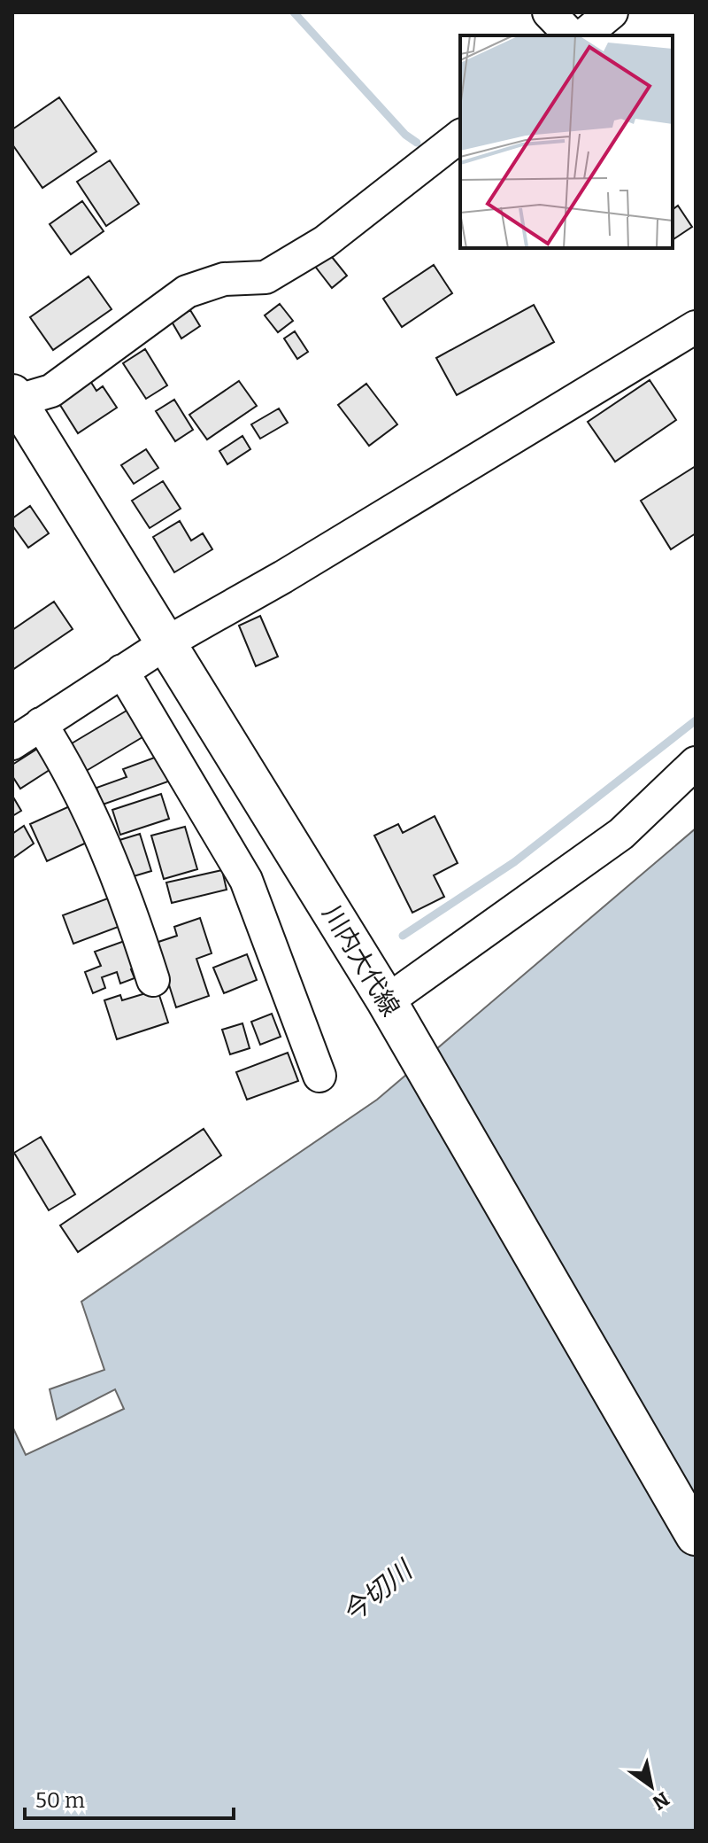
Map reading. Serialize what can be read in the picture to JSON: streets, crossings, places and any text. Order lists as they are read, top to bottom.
{
  "streets": {
    "main road": ["川内大代線"]
  },
  "water": ["今切川"],
  "scale_bar": "50 m",
  "north": "bottom right"
}
